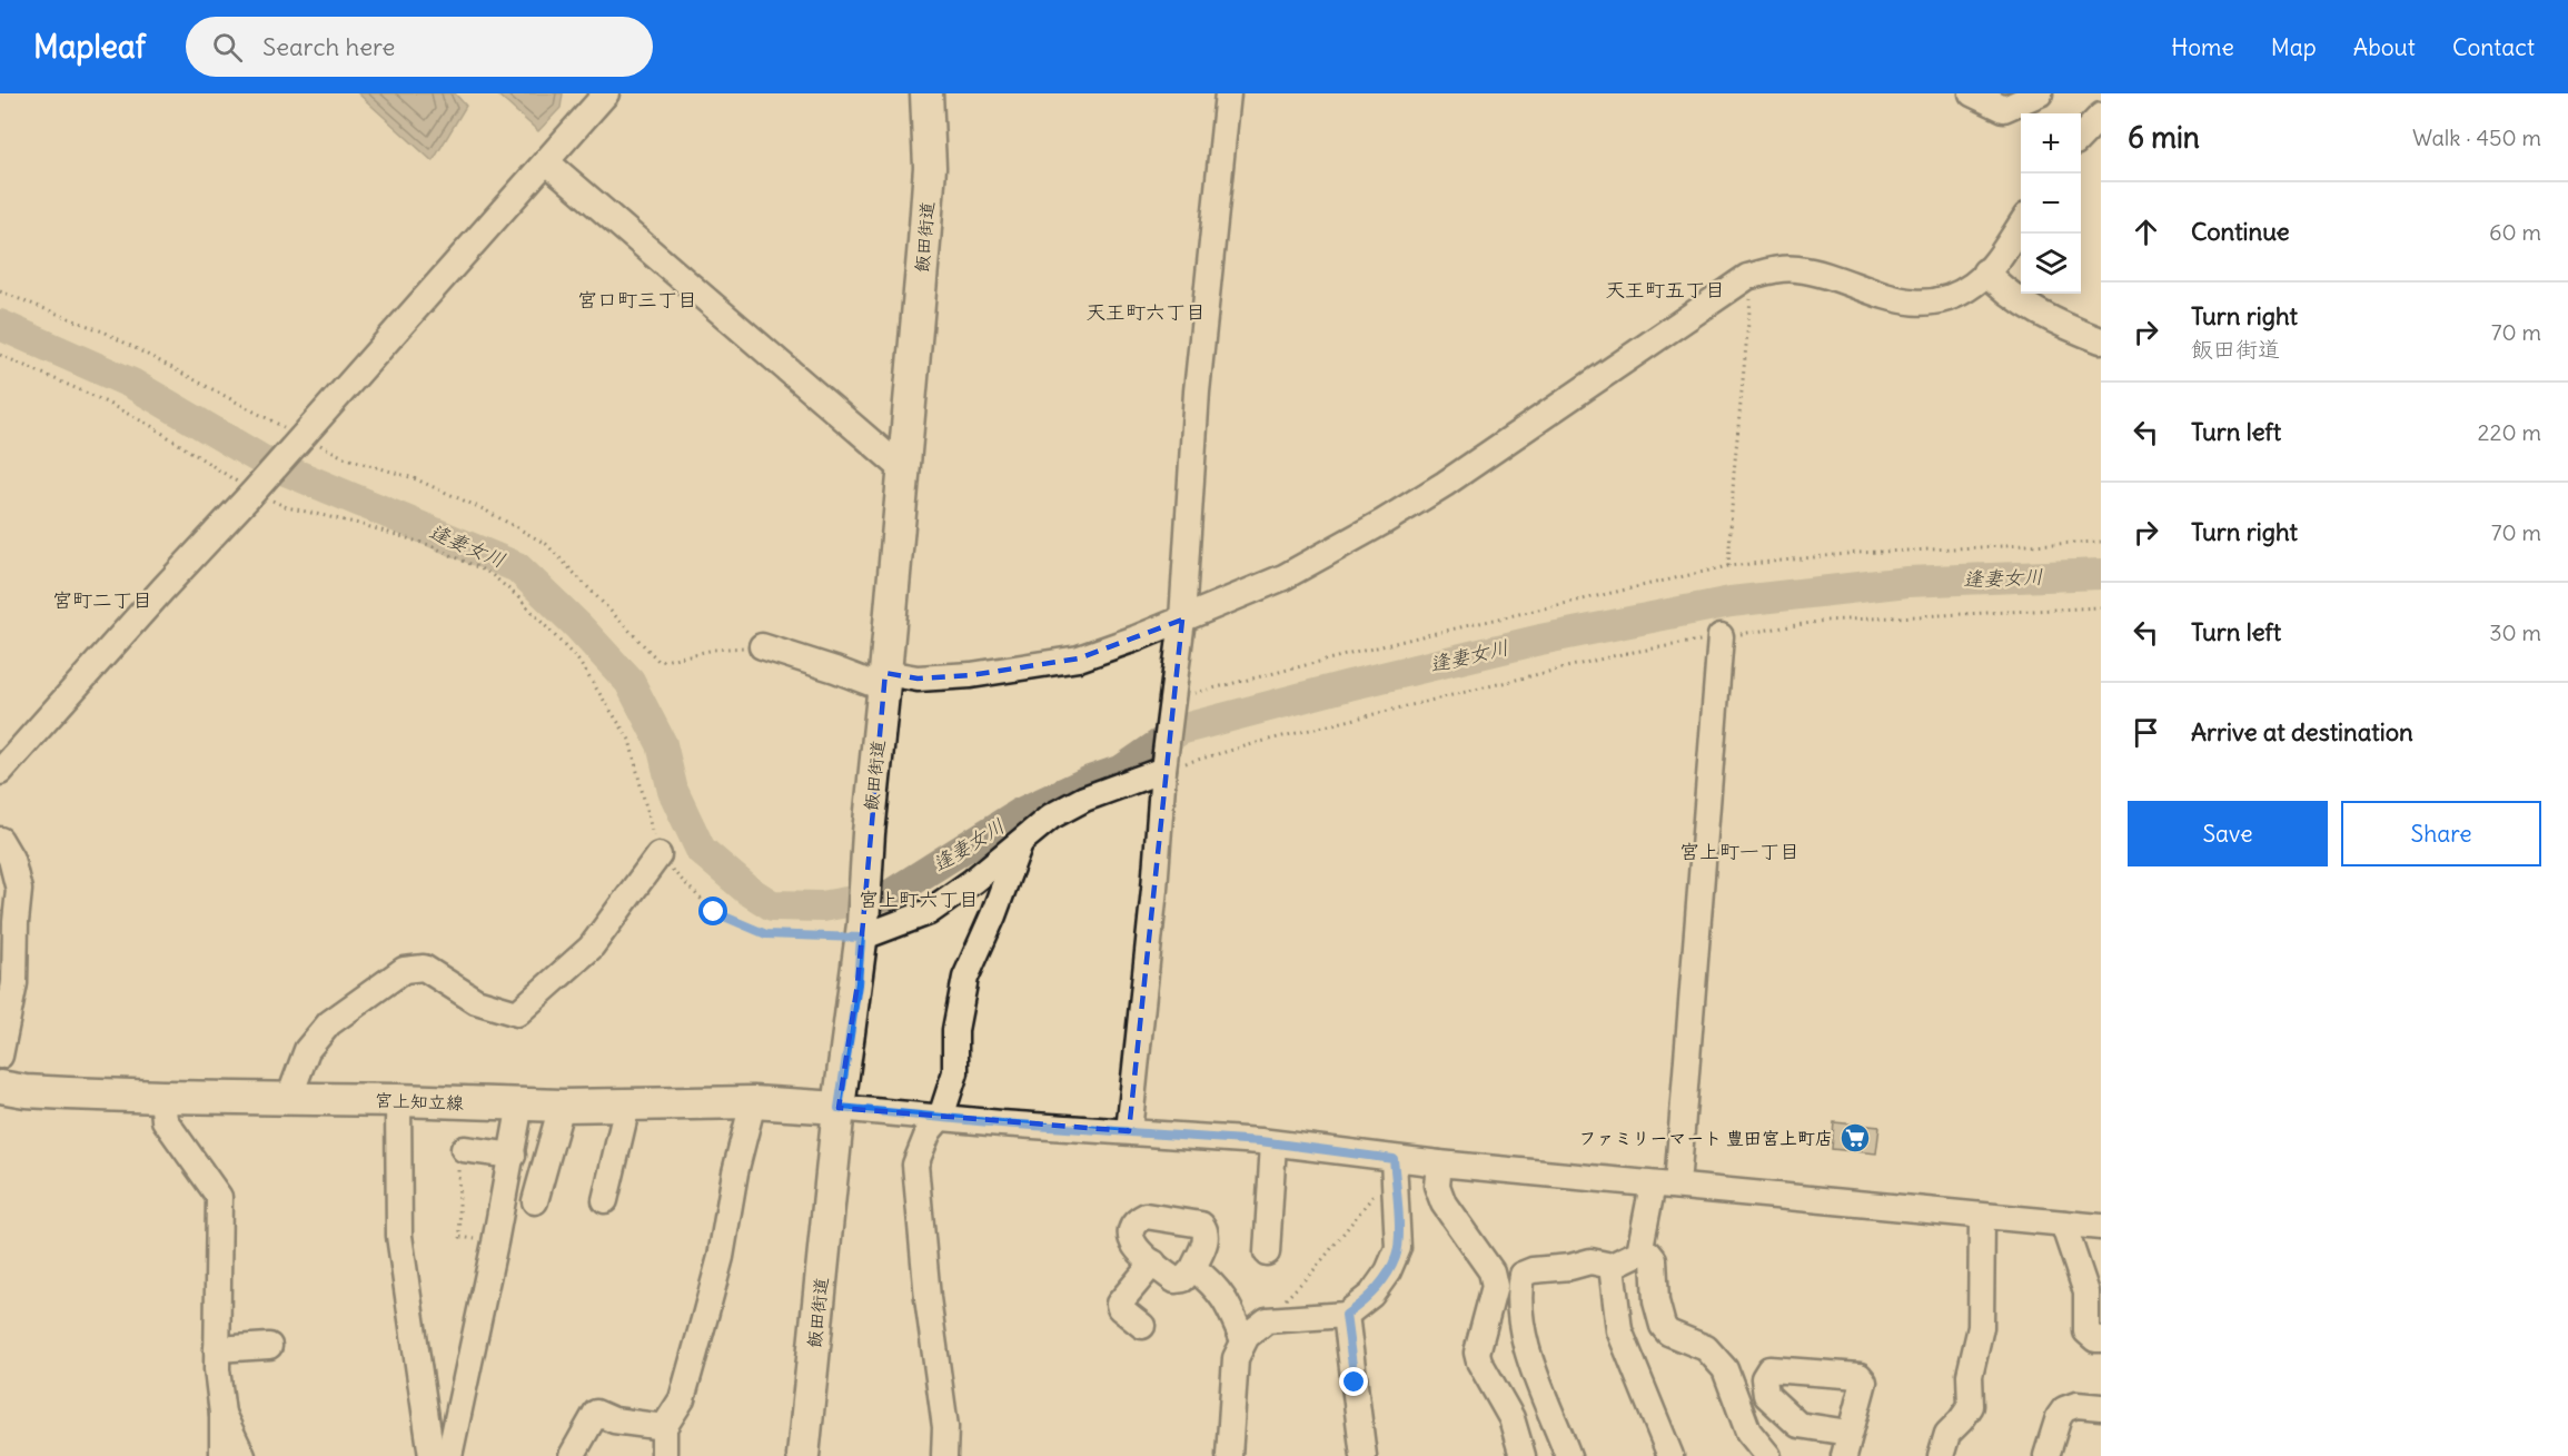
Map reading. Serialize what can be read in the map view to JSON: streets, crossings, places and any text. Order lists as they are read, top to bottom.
{
  "streets": {
    "main road": ["飯田街道", "宮上知立線"]
  },
  "crossings": [
    ["飯田街道", "宮上知立線"]
  ],
  "districts": [
    "天王町五丁目",
    "宮口町三丁目",
    "天王町六丁目",
    "宮町二丁目",
    "宮上町一丁目",
    "宮上町六丁目"
  ],
  "water": ["逢妻女川"],
  "places": {
    "supermarket": ["ファミリーマート 豊田宮上町店"]
  },
  "page": {
    "header": "Mapleaf",
    "search": "Search here",
    "nav": [
      "Home",
      "Map",
      "About",
      "Contact"
    ],
    "heading": ["6 min", "Walk · 450 m"],
    "map_buttons": ["+", "−"],
    "list": [
      ["Continue", "60 m"],
      ["Turn right", "飯田街道", "70 m"],
      ["Turn left", "220 m"],
      ["Turn right", "70 m"],
      ["Turn left", "30 m"],
      "Arrive at destination"
    ],
    "buttons": ["Save", "Share"]
  }
}
